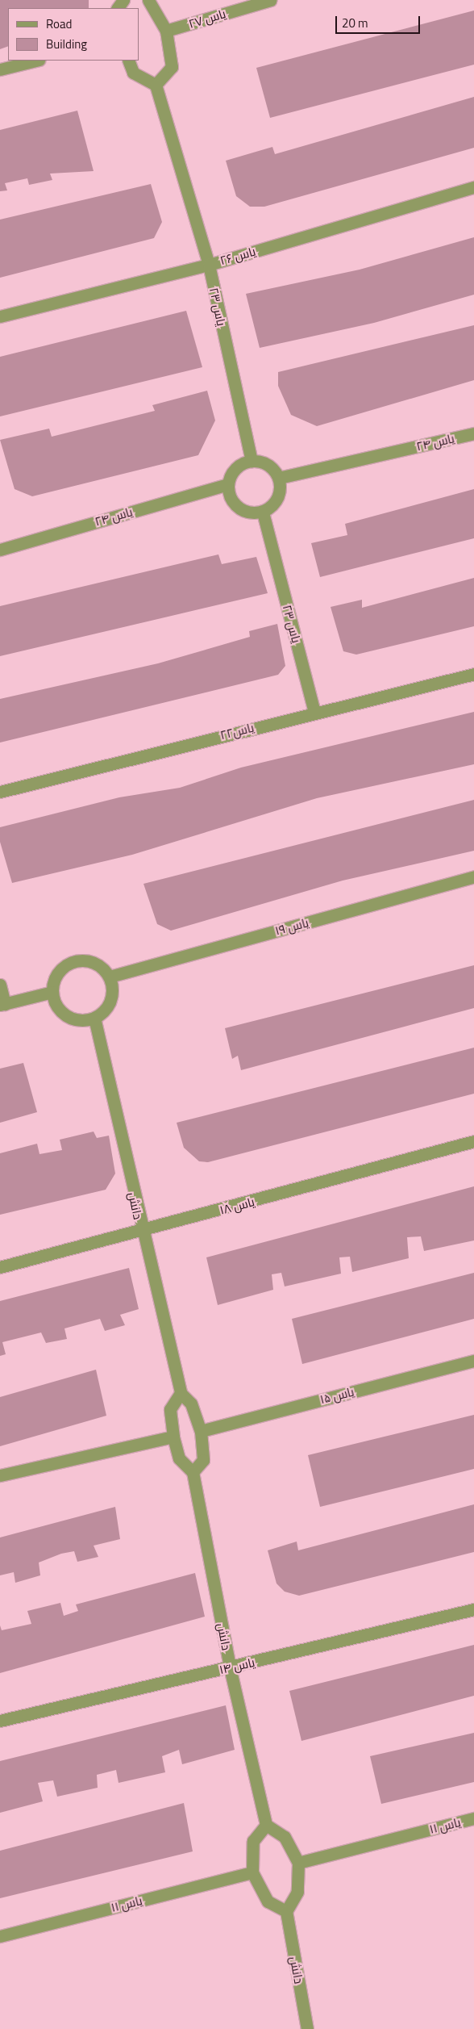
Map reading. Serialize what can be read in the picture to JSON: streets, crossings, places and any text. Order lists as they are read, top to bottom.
{
  "streets": {
    "street": [
      "یاس ۲۷",
      "یاس ۲۶",
      "یاس ۲۳",
      "یاس ۲۴",
      "یاس۲۲",
      "یاس ۱۹",
      "دانش",
      "یاس ۱۸",
      "یاس ۱۵",
      "یاس ۱۴",
      "یاس ۱۱"
    ]
  },
  "crossings": [
    ["یاس ۲۶", "یاس ۲۳"],
    ["یاس ۲۳", "یاس ۲۴"],
    ["یاس ۲۳", "یاس۲۲"],
    ["یاس ۱۹", "دانش"],
    ["دانش", "یاس ۱۸"],
    ["دانش", "یاس ۱۴"]
  ],
  "legend": ["Road", "Building"],
  "scale_bar": "20 m"
}
